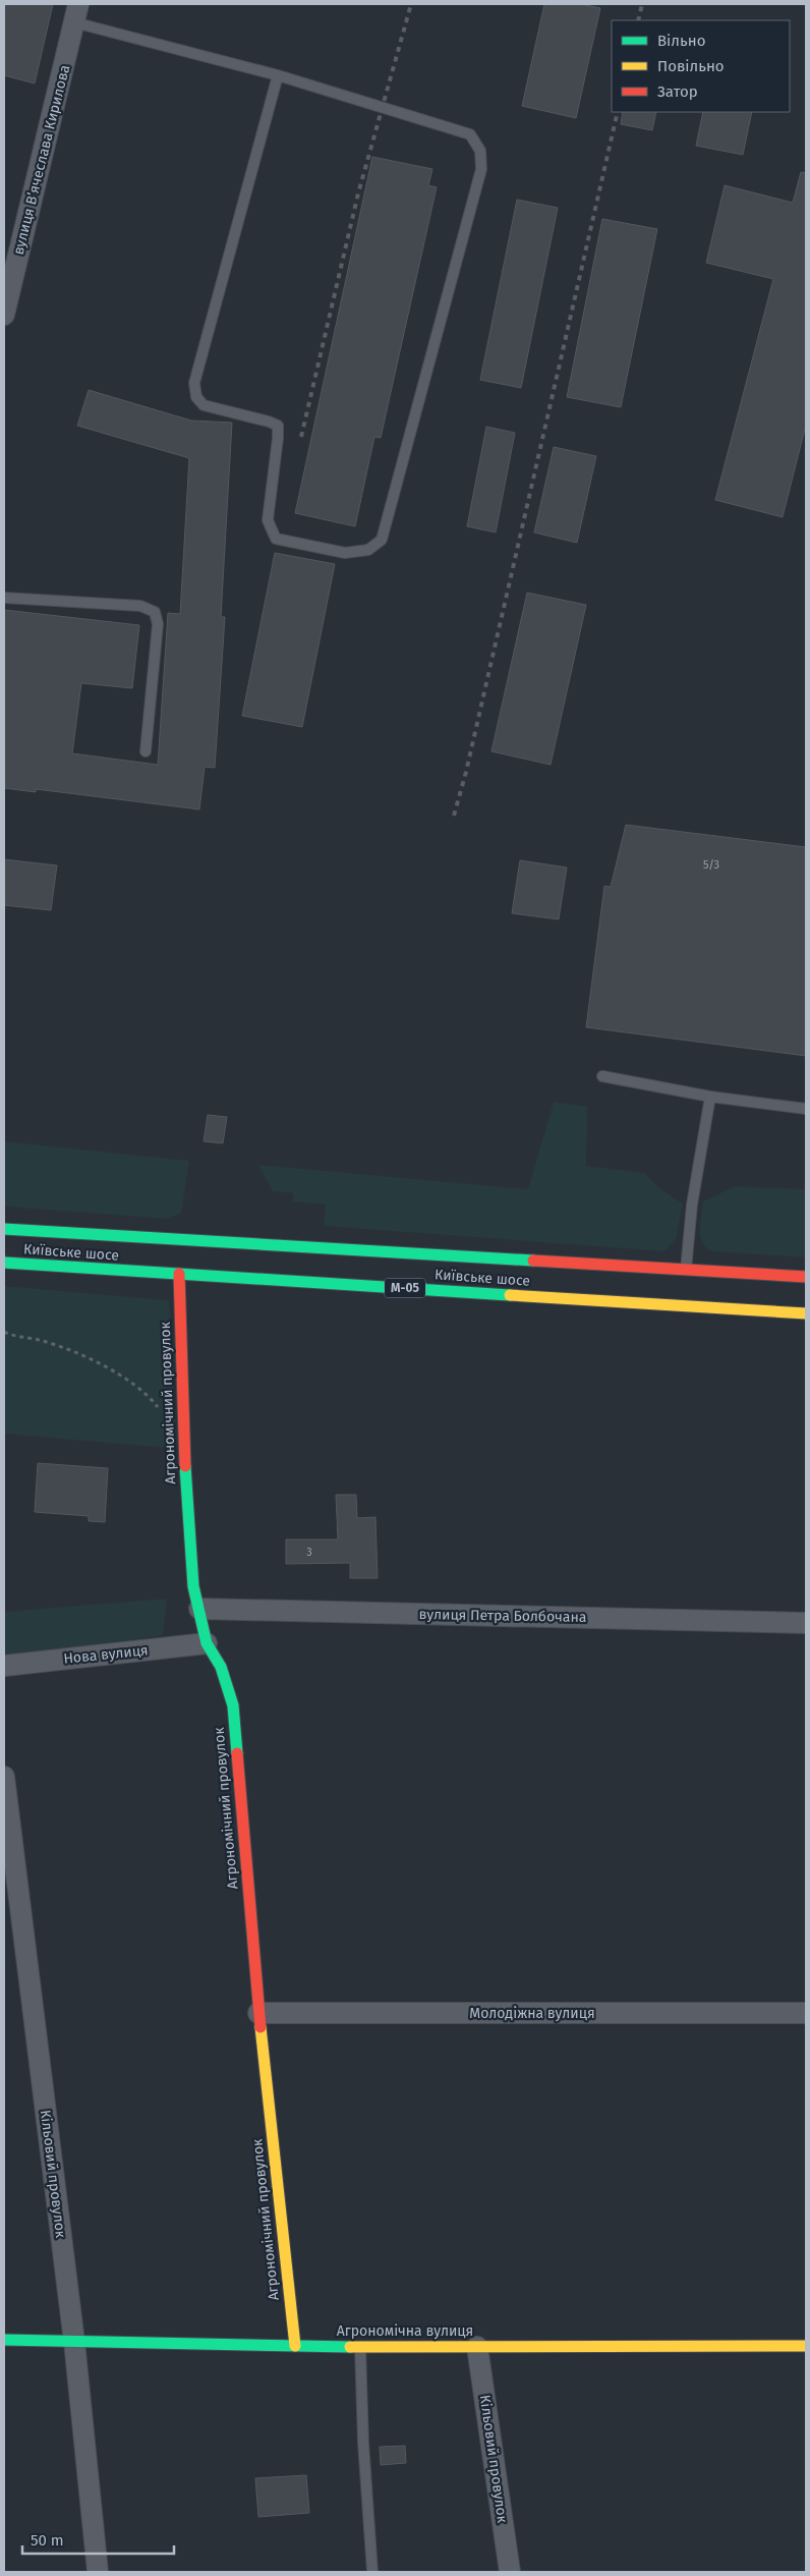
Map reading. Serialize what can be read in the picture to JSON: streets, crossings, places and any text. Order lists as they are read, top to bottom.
{
  "streets": {
    "street": [
      "вулиця Вʼячеслава Кирилова",
      "Київське шосе",
      "М-05",
      "Агрономічний провулок",
      "вулиця Петра Болбочана",
      "Нова вулиця",
      "Молодіжна вулиця",
      "Кільовий провулок",
      "Агрономічна вулиця"
    ]
  },
  "crossings": [
    ["Київське шосе", "Агрономічний провулок"],
    ["Агрономічний провулок", "вулиця Петра Болбочана"],
    ["Агрономічний провулок", "Нова вулиця"],
    ["Агрономічний провулок", "Молодіжна вулиця"],
    ["Агрономічний провулок", "Агрономічна вулиця"],
    ["Кільовий провулок", "Агрономічна вулиця"]
  ],
  "house_numbers": ["5/3", "3"],
  "legend": ["Вільно", "Повільно", "Затор"],
  "scale_bar": "50 m"
}
